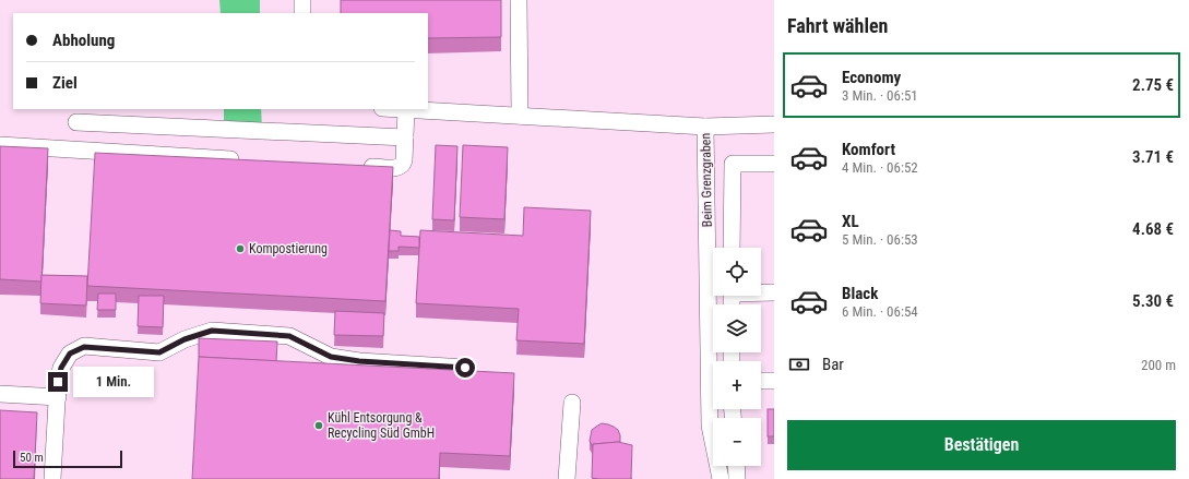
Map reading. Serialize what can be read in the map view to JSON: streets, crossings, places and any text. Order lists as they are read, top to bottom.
{
  "streets": {
    "street": ["Beim Grenzgraben"]
  },
  "places": ["Kompostierung", "Kühl Entsorgung & Recycling Süd GmbH"],
  "scale_bar": "50 m",
  "page": {
    "heading": "Fahrt wählen",
    "banner": ["Abholung", "Ziel"],
    "list": [
      {
        "name": "Economy",
        "note": "3 Min. · 06:51",
        "value": "2.75 €"
      },
      {
        "name": "Komfort",
        "note": "4 Min. · 06:52",
        "value": "3.71 €"
      },
      {
        "name": "XL",
        "note": "5 Min. · 06:53",
        "value": "4.68 €"
      },
      {
        "name": "Black",
        "note": "6 Min. · 06:54",
        "value": "5.30 €"
      }
    ],
    "map_buttons": ["+", "−"],
    "pay": ["Bar", "200 m"],
    "bubble": "1 Min.",
    "buttons": "Bestätigen",
    "scale": "50 m"
  }
}
